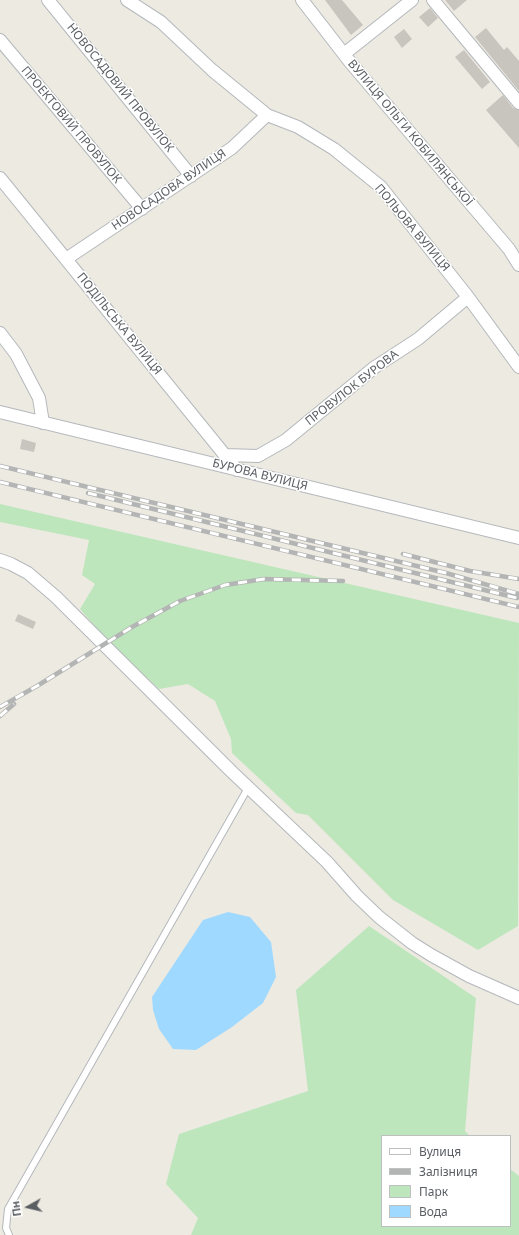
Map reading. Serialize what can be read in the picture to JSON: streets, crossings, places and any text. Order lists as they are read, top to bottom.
{
  "streets": {
    "street": [
      "НОВОСАДОВИЙ ПРОВУЛОК",
      "ПРОЕКТОВИЙ ПРОВУЛОК",
      "ВУЛИЦЯ ОЛЬГИ КОБИЛЯНСЬКОЇ",
      "НОВОСАДОВА ВУЛИЦЯ",
      "ПОЛЬОВА ВУЛИЦЯ",
      "ПОДІЛЬСЬКА ВУЛИЦЯ",
      "ПРОВУЛОК БУРОВА",
      "БУРОВА ВУЛИЦЯ"
    ]
  },
  "crossings": [
    ["НОВОСАДОВИЙ ПРОВУЛОК", "НОВОСАДОВА ВУЛИЦЯ"],
    ["ПРОЕКТОВИЙ ПРОВУЛОК", "НОВОСАДОВА ВУЛИЦЯ"],
    ["НОВОСАДОВА ВУЛИЦЯ", "ПОЛЬОВА ВУЛИЦЯ"],
    ["НОВОСАДОВА ВУЛИЦЯ", "ПОДІЛЬСЬКА ВУЛИЦЯ"],
    ["ПОЛЬОВА ВУЛИЦЯ", "ПРОВУЛОК БУРОВА"],
    ["ПОДІЛЬСЬКА ВУЛИЦЯ", "ПРОВУЛОК БУРОВА"],
    ["ПОДІЛЬСЬКА ВУЛИЦЯ", "БУРОВА ВУЛИЦЯ"]
  ],
  "legend": [
    "Вулиця",
    "Залізниця",
    "Парк",
    "Вода"
  ],
  "north": "left"
}
